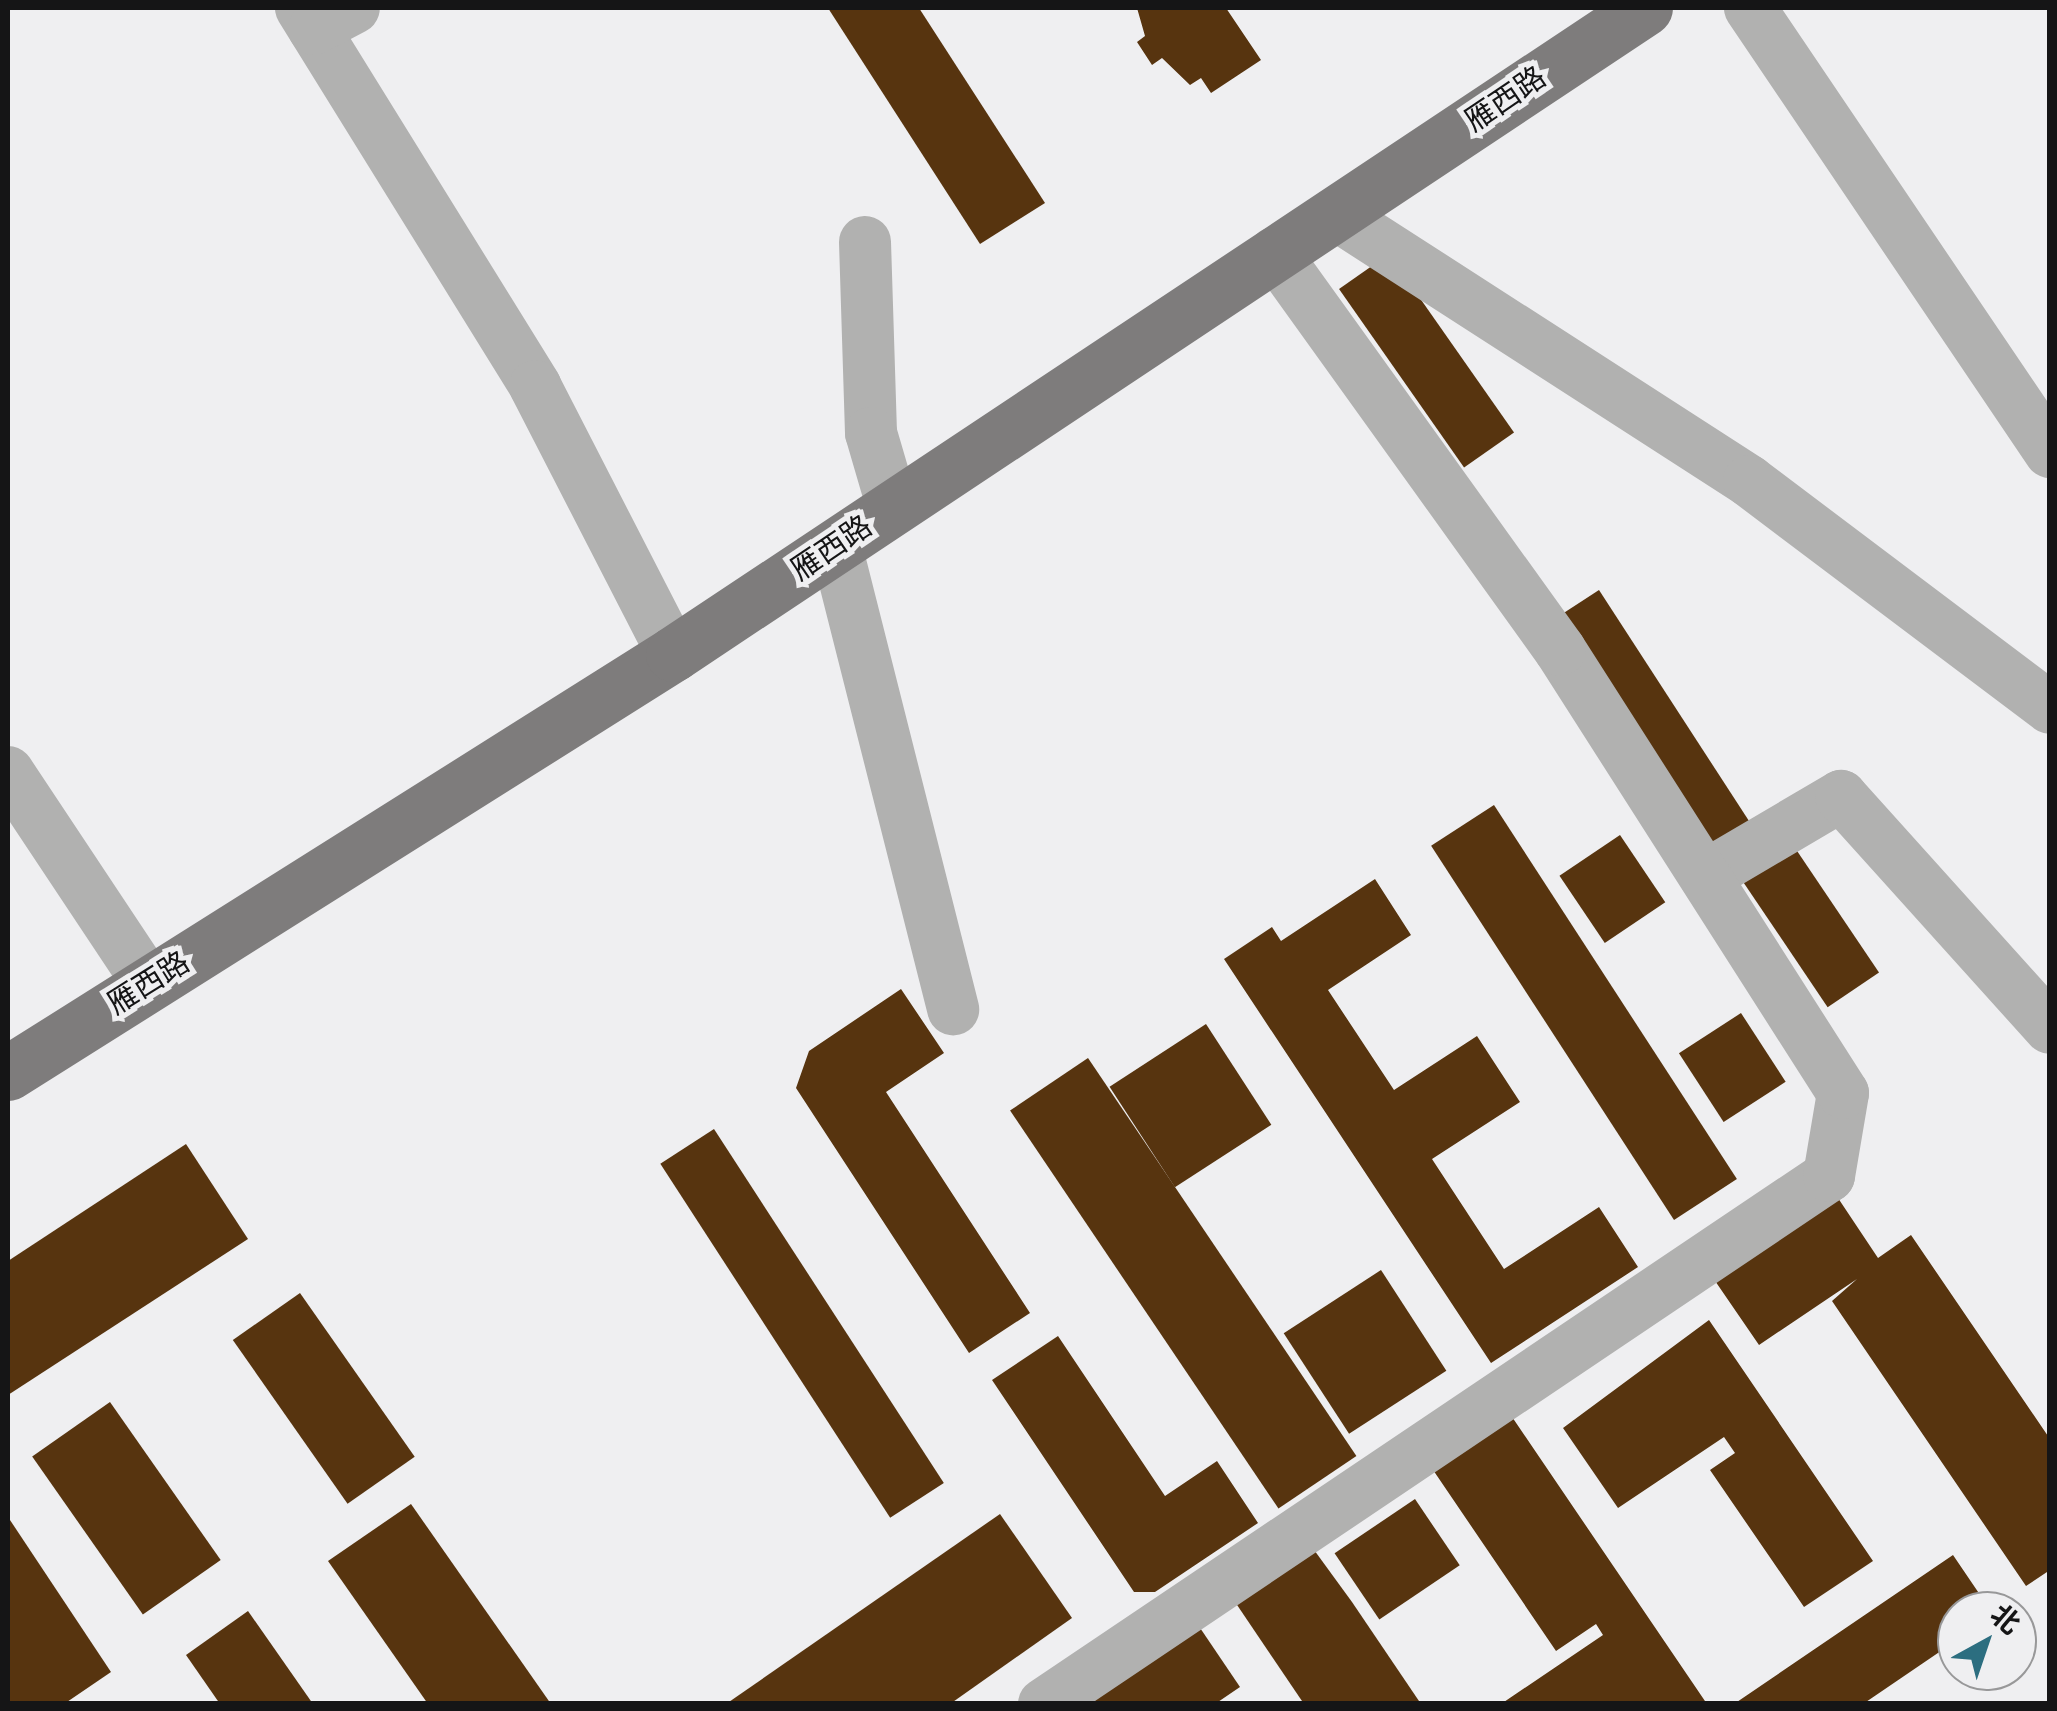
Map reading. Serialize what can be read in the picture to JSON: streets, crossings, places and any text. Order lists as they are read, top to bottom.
{
  "streets": {
    "main road": ["雁西路"]
  },
  "north": "top right"
}
